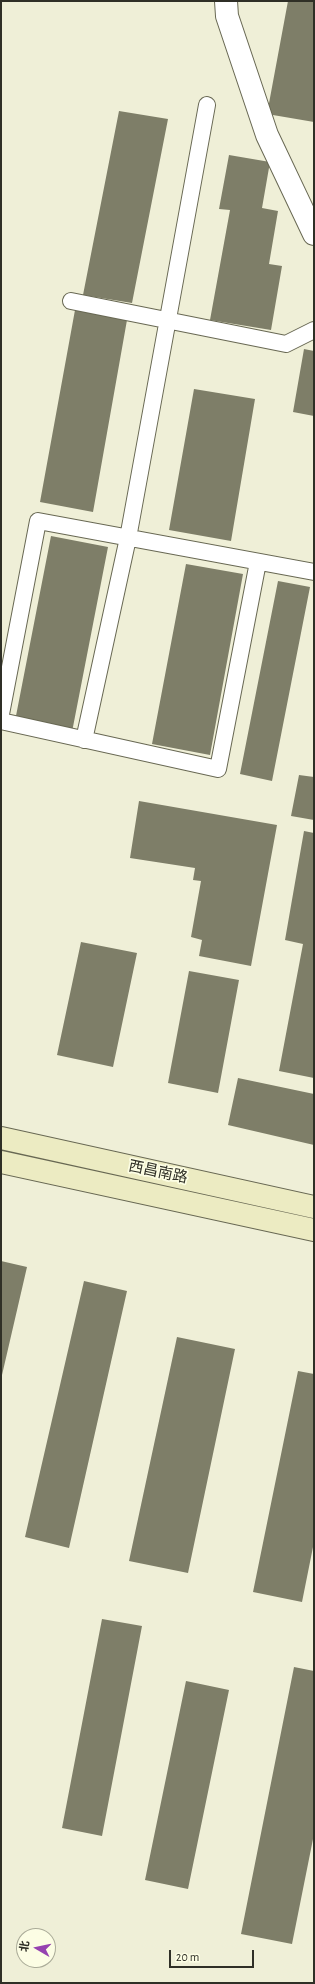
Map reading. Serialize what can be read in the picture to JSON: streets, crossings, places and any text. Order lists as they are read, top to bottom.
{
  "streets": {
    "street": ["西昌南路"]
  },
  "scale_bar": "20 m",
  "north": "left"
}
